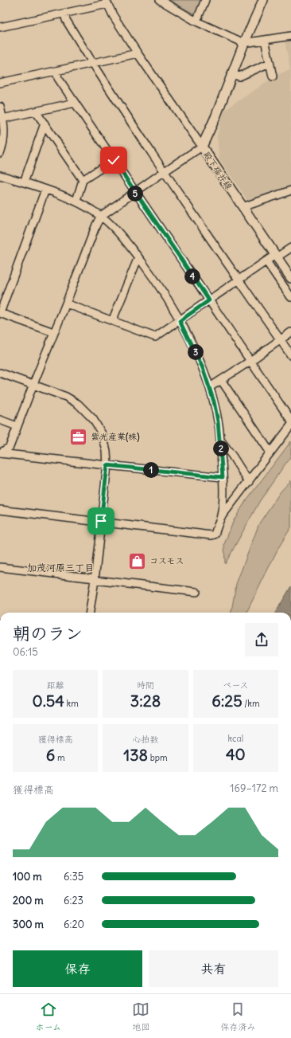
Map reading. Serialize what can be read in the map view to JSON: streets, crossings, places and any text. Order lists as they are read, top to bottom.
{
  "streets": {
    "main road": ["殿下福井線"]
  },
  "districts": ["加茂河原三丁目"],
  "places": {
    "office": ["紫光産業(株)"],
    "shop": ["コスモス"]
  },
  "page": {
    "pins": [
      "5",
      "4",
      "3",
      "2",
      "1"
    ],
    "heading": ["朝のラン", "06:15"],
    "stats": [
      ["距離", "0.54 km"],
      ["時間", "3:28"],
      ["ペース", "6:25 /km"],
      ["獲得標高", "6 m"],
      ["心拍数", "138 bpm"],
      ["kcal", "40"]
    ],
    "chart": ["獲得標高", "169–172 m"],
    "list": [
      {
        "name": "100 m",
        "note": "6:35"
      },
      {
        "name": "200 m",
        "note": "6:23"
      },
      {
        "name": "300 m",
        "note": "6:20"
      }
    ],
    "buttons": ["保存", "共有"],
    "tabs": ["ホーム", "地図", "保存済み"]
  }
}
